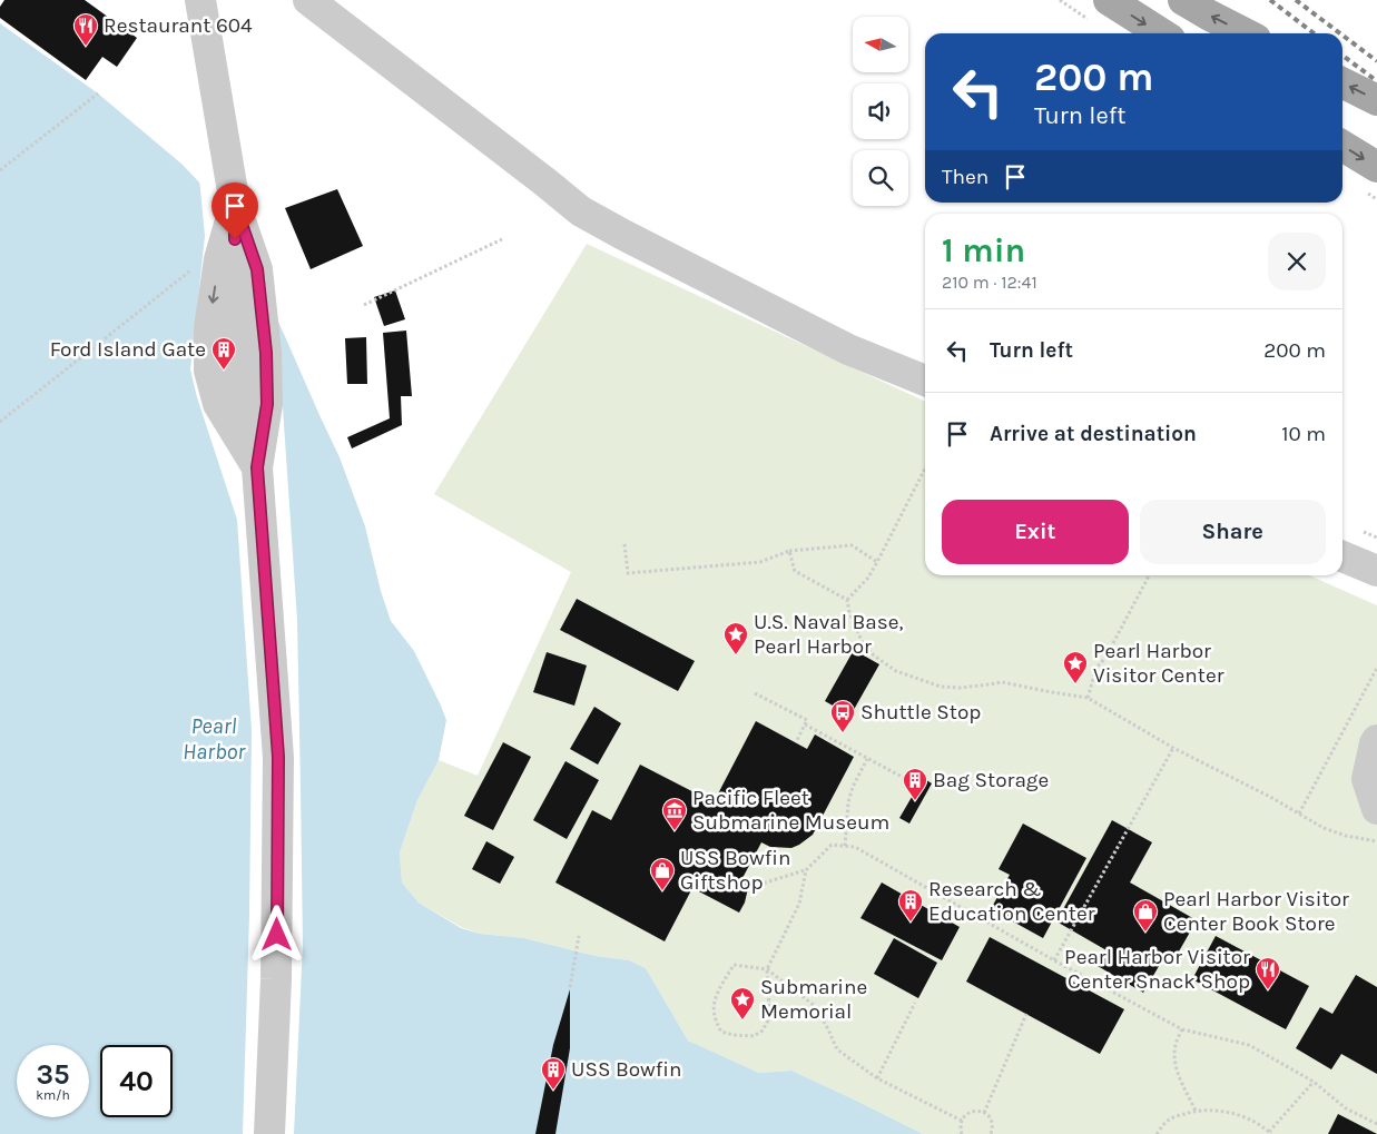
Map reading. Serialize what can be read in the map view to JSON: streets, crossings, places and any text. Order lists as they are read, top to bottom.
{
  "water": ["Pearl Harbor"],
  "places": {
    "restaurant": ["Restaurant 604", "Pearl Harbor Visitor Center Snack Shop"],
    "building": [
      "Ford Island Gate",
      "Bag Storage",
      "Research & Education Center",
      "USS Bowfin"
    ],
    "place": ["U.S. Naval Base, Pearl Harbor", "Pearl Harbor Visitor Center", "Submarine Memorial"],
    "bus stop": ["Shuttle Stop"],
    "museum": ["Pacific Fleet Submarine Museum"],
    "shop": ["USS Bowfin Giftshop", "Pearl Harbor Visitor Center Book Store"]
  },
  "north": "left",
  "page": {
    "turn": ["200 m", "Turn left"],
    "then": "Then",
    "heading": ["1 min", "210 m · 12:41"],
    "list": [
      {
        "name": "Turn left",
        "value": "200 m"
      },
      {
        "name": "Arrive at destination",
        "value": "10 m"
      }
    ],
    "buttons": ["Exit", "Share"],
    "speed": "35 km/h",
    "limit": "40"
  }
}
